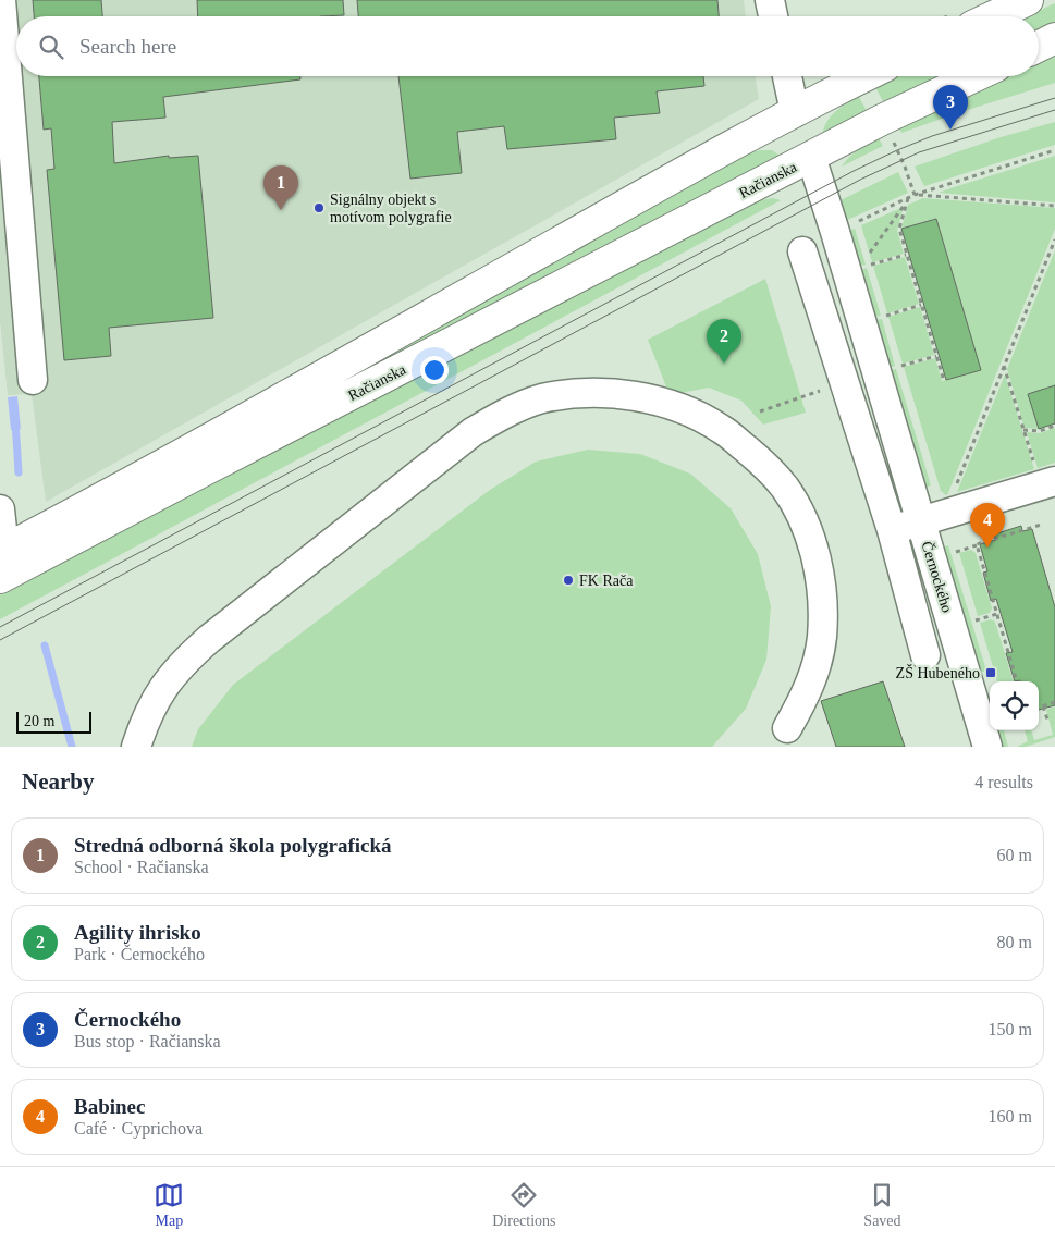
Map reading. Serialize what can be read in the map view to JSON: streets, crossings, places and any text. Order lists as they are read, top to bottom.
{
  "streets": {
    "main road": ["Račianska"],
    "street": ["Černockého"]
  },
  "crossings": [
    ["Račianska", "Černockého"]
  ],
  "places": {
    "other": ["Signálny objekt s motívom polygrafie", "FK Rača"],
    "transit": ["ZŠ Hubeného"]
  },
  "scale_bar": "20 m",
  "page": {
    "search": "Search here",
    "pins": [
      "3",
      "1",
      "2",
      "4"
    ],
    "scale": "20 m",
    "heading": ["Nearby", "4 results"],
    "list": [
      {
        "mark": "1",
        "name": "Stredná odborná škola polygrafická",
        "note": "School · Račianska",
        "value": "60 m"
      },
      {
        "mark": "2",
        "name": "Agility ihrisko",
        "note": "Park · Černockého",
        "value": "80 m"
      },
      {
        "mark": "3",
        "name": "Černockého",
        "note": "Bus stop · Račianska",
        "value": "150 m"
      },
      {
        "mark": "4",
        "name": "Babinec",
        "note": "Café · Cyprichova",
        "value": "160 m"
      }
    ],
    "nav": ["Map", "Directions", "Saved"]
  }
}
